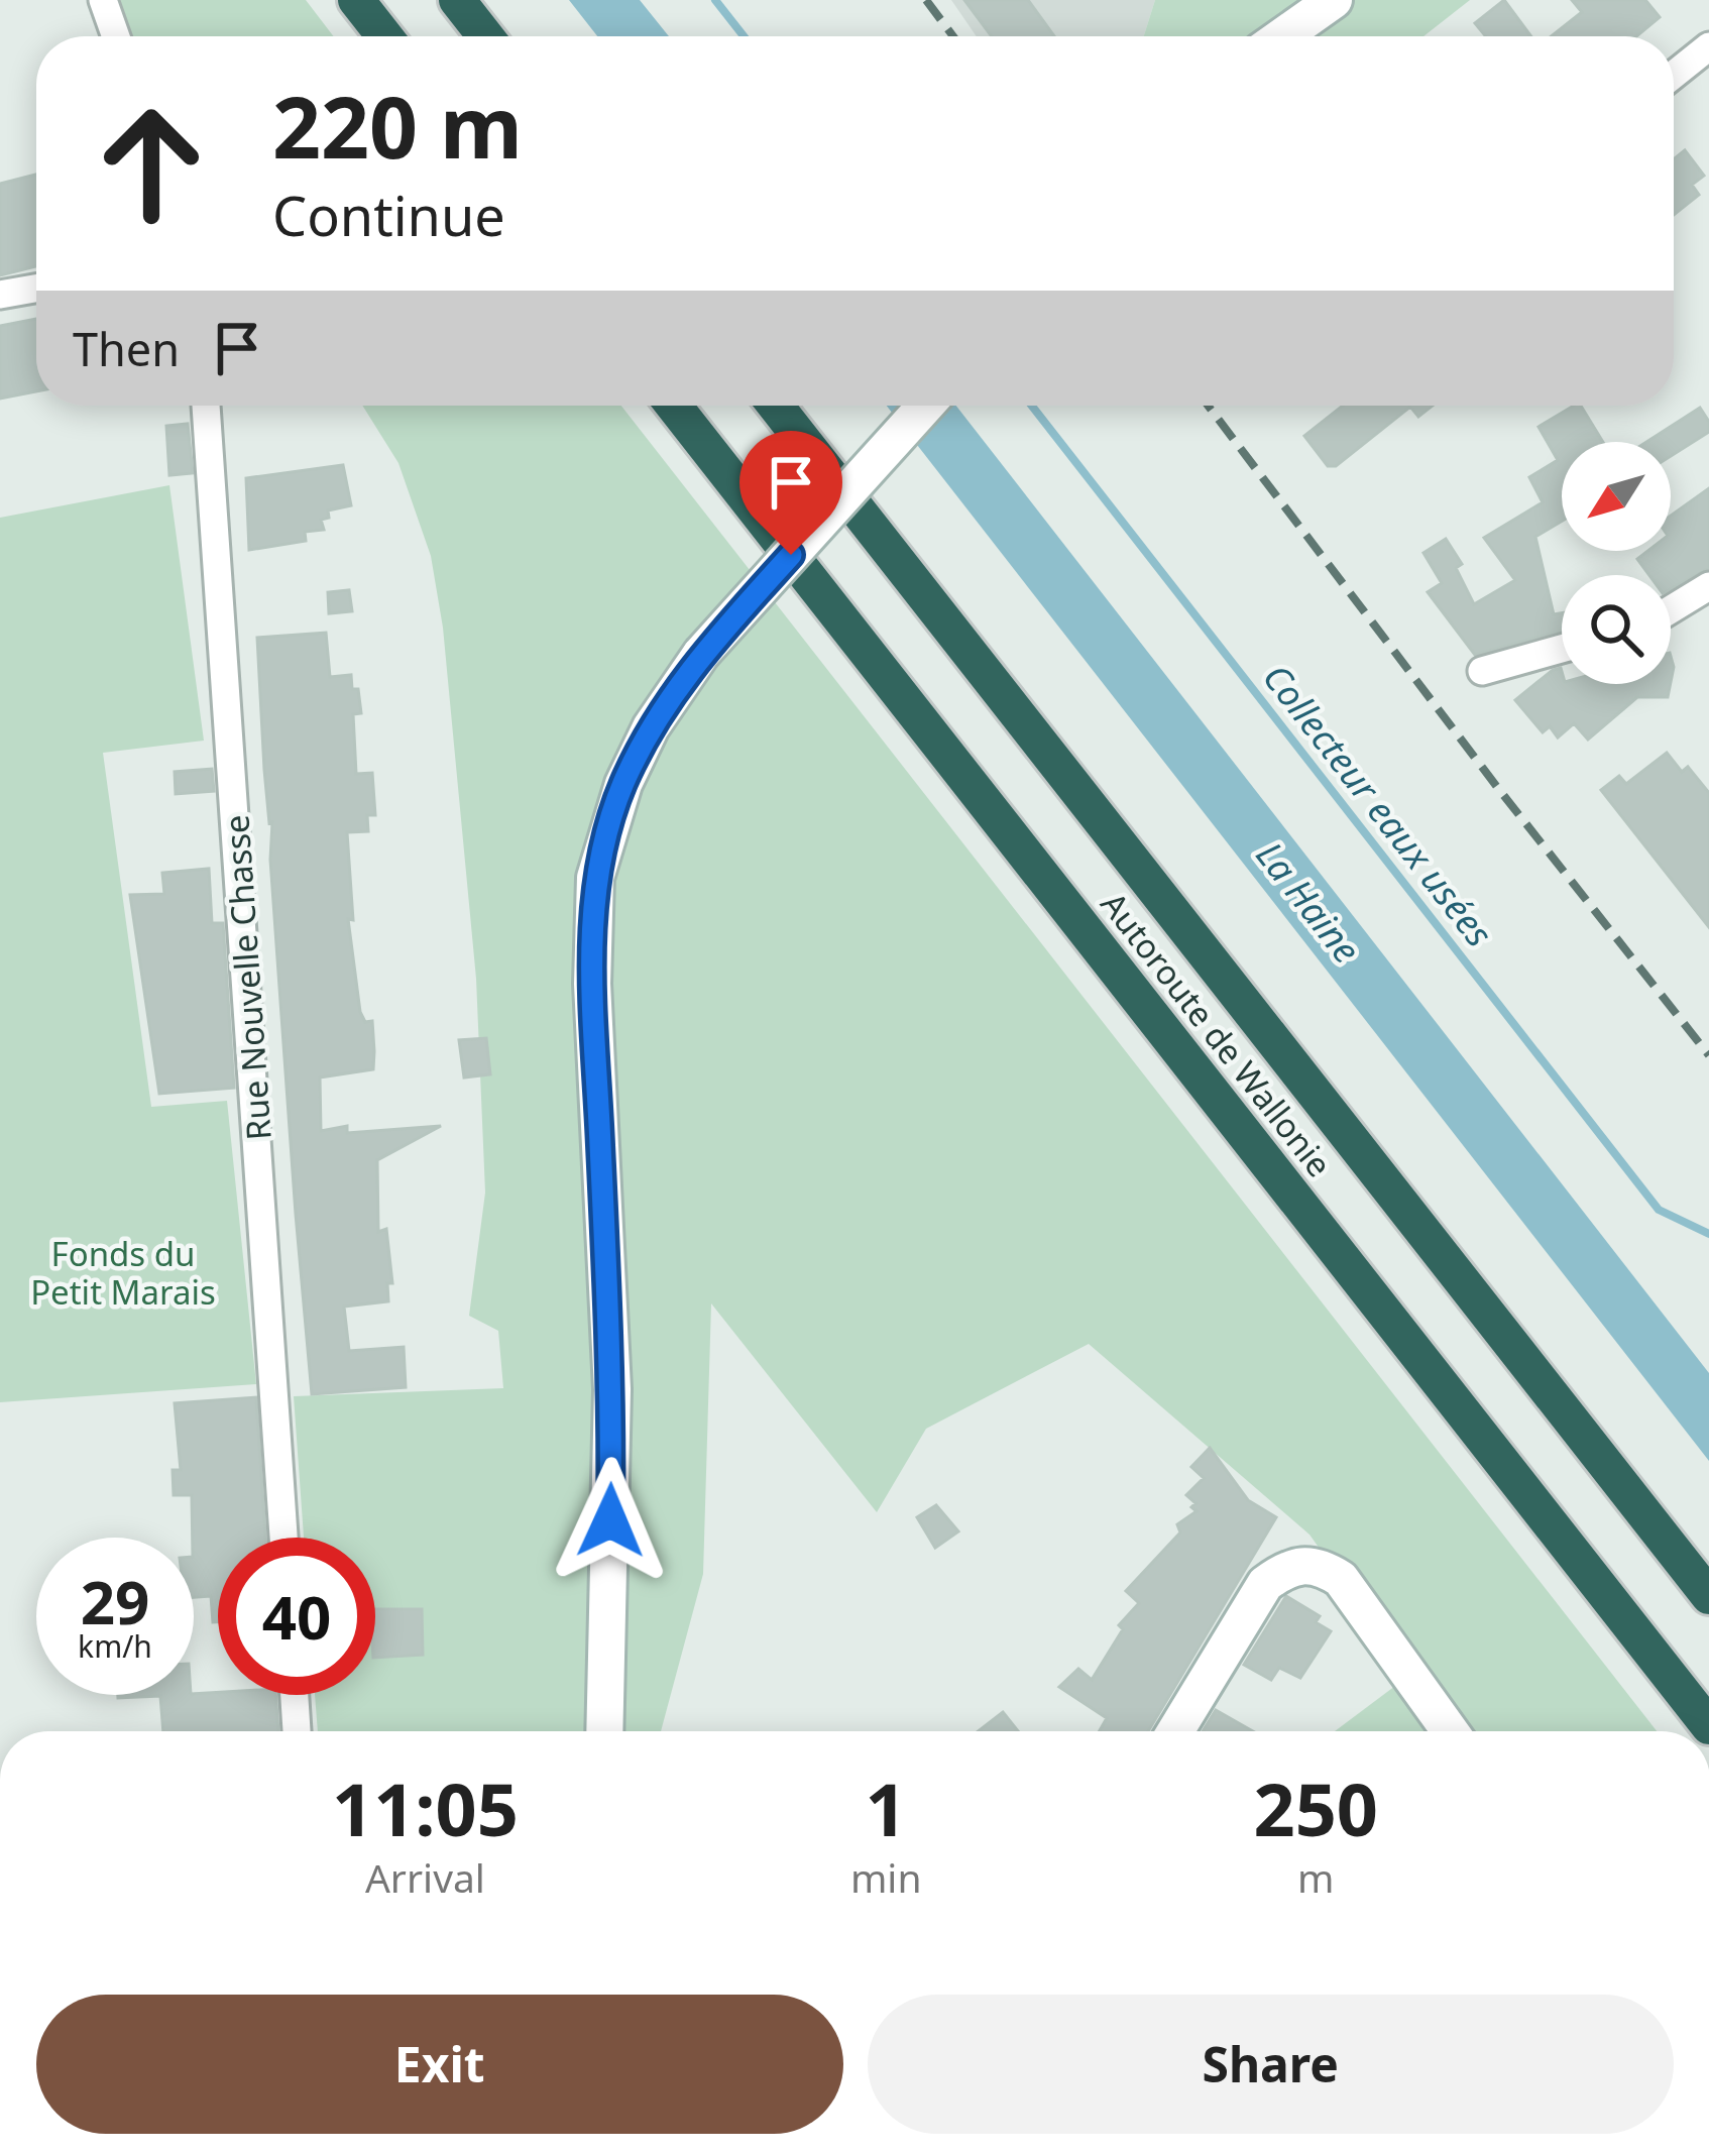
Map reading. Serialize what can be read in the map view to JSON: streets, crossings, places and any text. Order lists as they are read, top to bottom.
{
  "streets": {
    "highway": ["Autoroute de Wallonie"],
    "street": ["Rue Nouvelle Chasse"]
  },
  "water": ["Collecteur eaux usées", "La Haine"],
  "parks": ["Fonds du Petit Marais"],
  "north": "bottom left",
  "page": {
    "turn": ["220 m", "Continue"],
    "then": "Then",
    "speed": "29 km/h",
    "limit": "40",
    "eta": [
      "11:05",
      "Arrival",
      "1",
      "min",
      "250",
      "m"
    ],
    "buttons": ["Exit", "Share"]
  }
}
